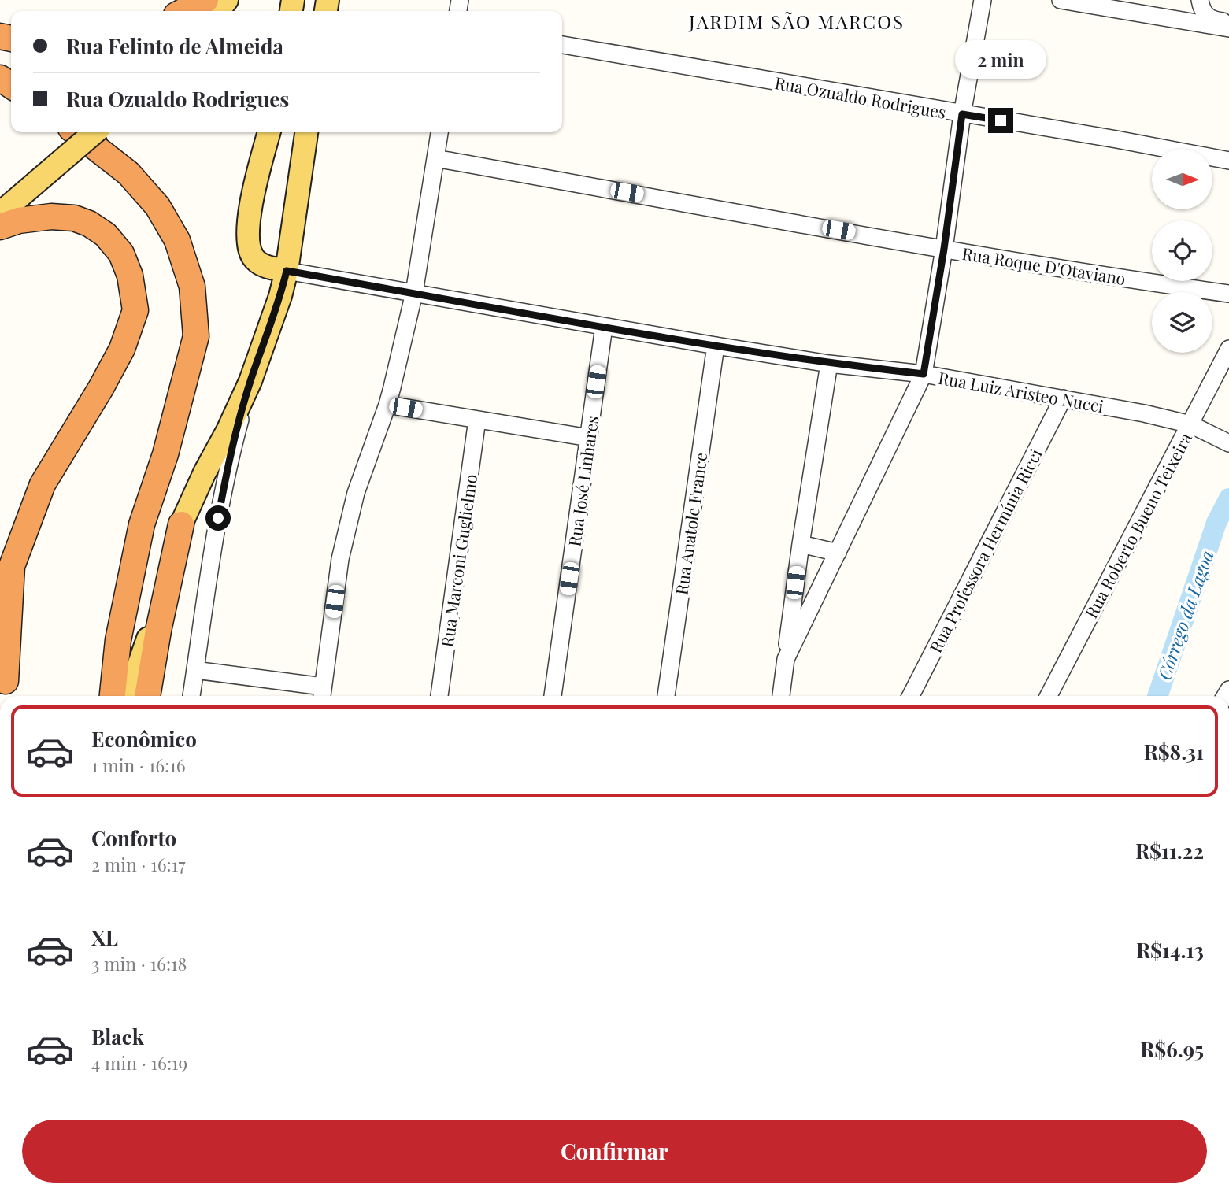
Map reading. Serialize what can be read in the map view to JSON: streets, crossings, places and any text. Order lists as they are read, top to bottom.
{
  "streets": {
    "street": [
      "Rua Ozualdo Rodrigues",
      "Rua Roque D'Otaviano",
      "Rua Luiz Aristeo Nucci",
      "Rua José Linhares",
      "Rua Anatole France",
      "Rua Roberto Bueno Teixeira",
      "Rua Professora Hermínia Ricci",
      "Rua Marconi Guglielmo"
    ]
  },
  "crossings": [
    ["Rua Luiz Aristeo Nucci", "Rua José Linhares"],
    ["Rua Luiz Aristeo Nucci", "Rua Anatole France"],
    ["Rua Luiz Aristeo Nucci", "Rua Roberto Bueno Teixeira"],
    ["Rua Luiz Aristeo Nucci", "Rua Professora Hermínia Ricci"]
  ],
  "districts": ["JARDIM SÃO MARCOS"],
  "water": ["Córrego da Lagoa"],
  "north": "right",
  "page": {
    "banner": ["Rua Felinto de Almeida", "Rua Ozualdo Rodrigues"],
    "bubble": "2 min",
    "list": [
      {
        "name": "Econômico",
        "note": "1 min · 16:16",
        "value": "R$8.31"
      },
      {
        "name": "Conforto",
        "note": "2 min · 16:17",
        "value": "R$11.22"
      },
      {
        "name": "XL",
        "note": "3 min · 16:18",
        "value": "R$14.13"
      },
      {
        "name": "Black",
        "note": "4 min · 16:19",
        "value": "R$6.95"
      }
    ],
    "buttons": "Confirmar"
  }
}
